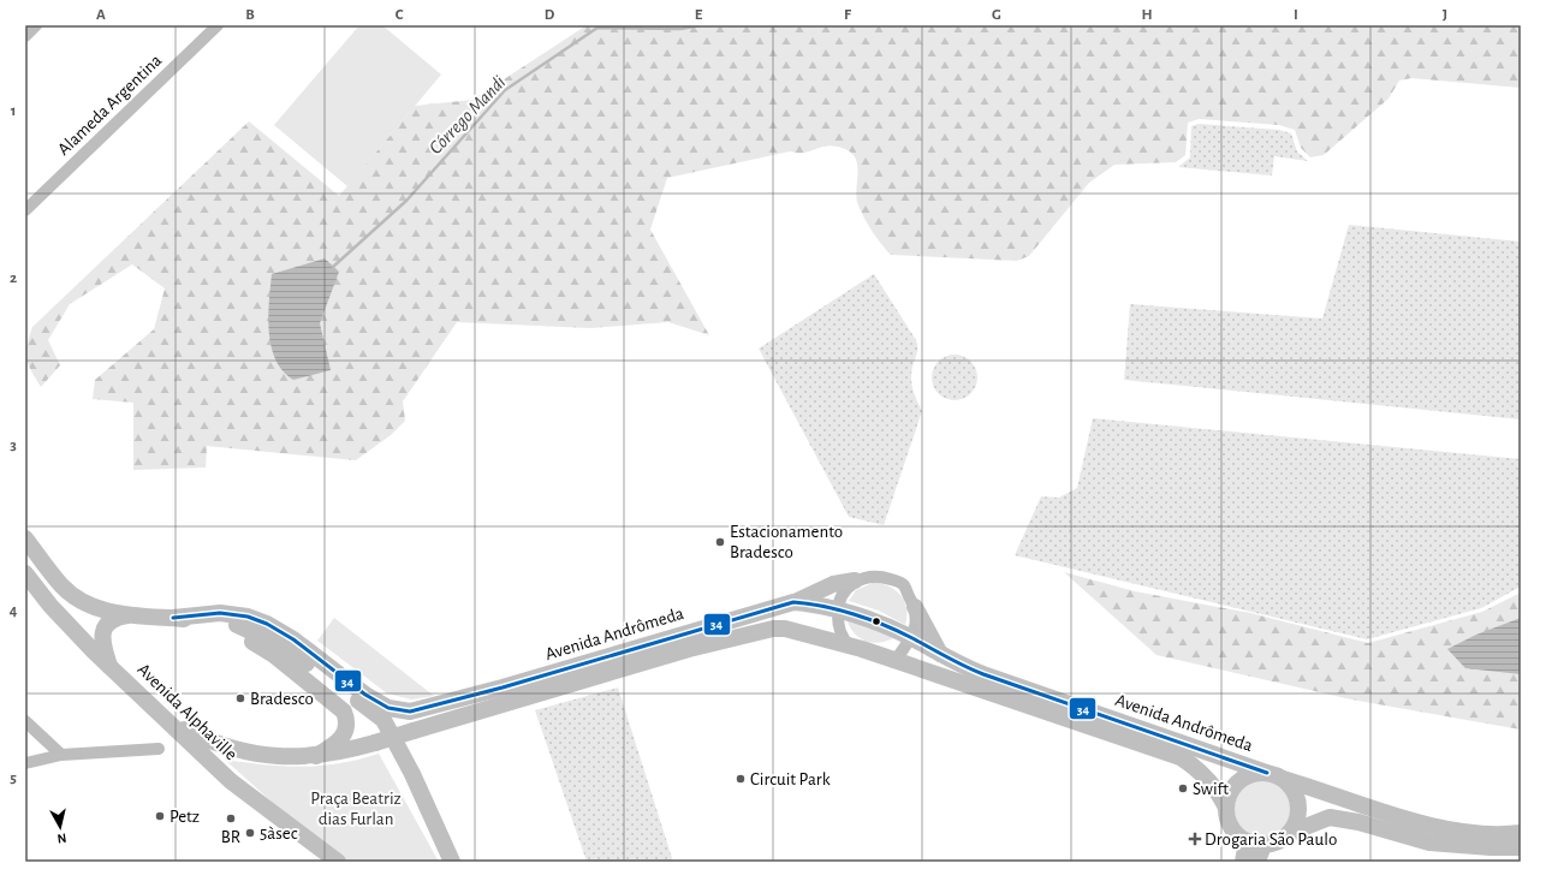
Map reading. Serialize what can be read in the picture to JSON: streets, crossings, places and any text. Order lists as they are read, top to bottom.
{
  "streets": {
    "main road": ["Avenida Andrômeda", "Avenida Alphaville"],
    "street": ["Alameda Argentina"]
  },
  "crossings": [
    ["Avenida Andrômeda", "Avenida Alphaville"]
  ],
  "water": ["Córrego Mandi"],
  "parks": ["Praça Beatriz dias Furlan"],
  "places": {
    "other": [
      "Estacionamento Bradesco",
      "Bradesco",
      "Circuit Park",
      "Swift",
      "Petz",
      "BR",
      "5àsec"
    ],
    "health": ["Drogaria São Paulo"]
  },
  "lines": ["transit line 34"],
  "north": "bottom",
  "grid": {
    "columns": [
      "A",
      "B",
      "C",
      "D",
      "E",
      "F",
      "G",
      "H",
      "I",
      "J"
    ],
    "rows": [
      "1",
      "2",
      "3",
      "4",
      "5"
    ]
  }
}
